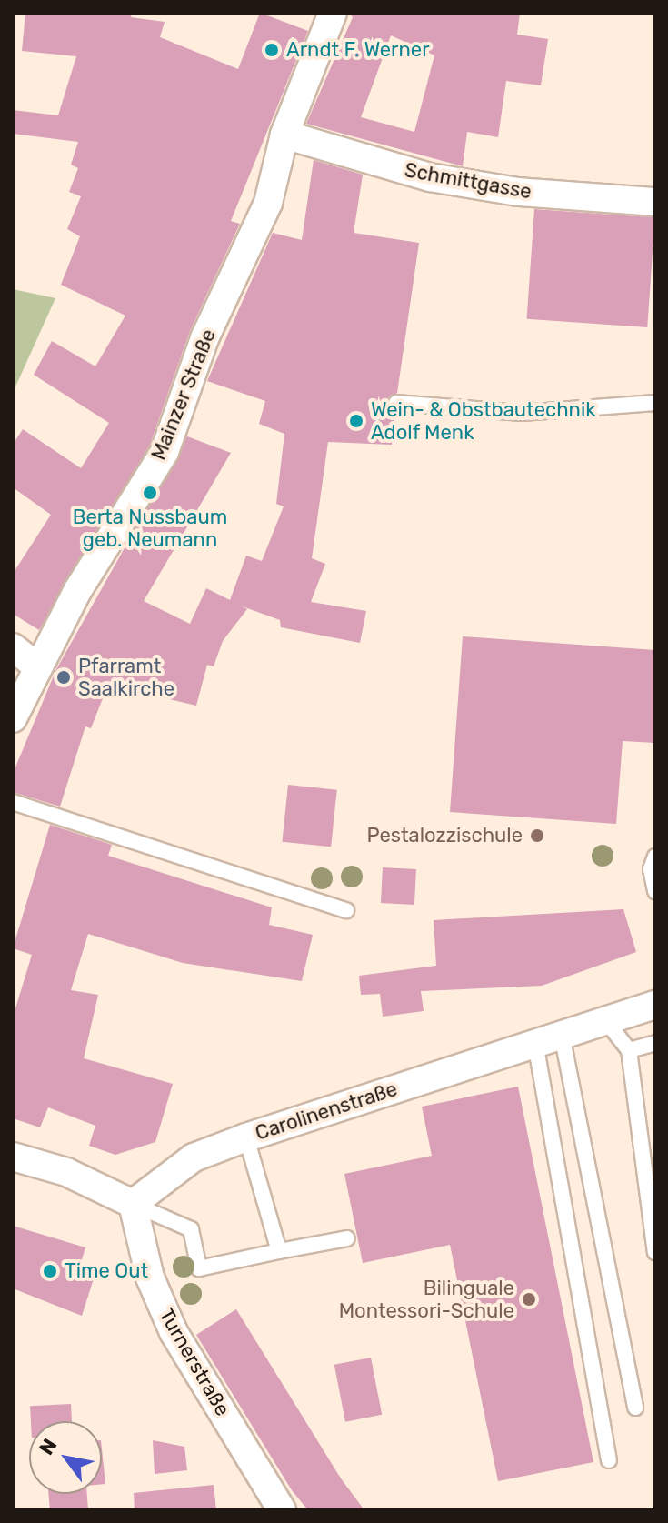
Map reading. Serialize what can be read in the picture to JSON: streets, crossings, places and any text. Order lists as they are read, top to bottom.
{
  "streets": {
    "street": [
      "Schmittgasse",
      "Mainzer Straße",
      "Carolinenstraße",
      "Turnerstraße"
    ]
  },
  "crossings": [
    ["Schmittgasse", "Mainzer Straße"],
    ["Carolinenstraße", "Turnerstraße"]
  ],
  "places": [
    "Arndt F. Werner",
    "Wein- & Obstbautechnik Adolf Menk",
    "Berta Nussbaum geb. Neumann",
    "Pfarramt Saalkirche",
    "Pestalozzischule",
    "Time Out",
    "Bilinguale Montessori-Schule"
  ],
  "north": "top left"
}
